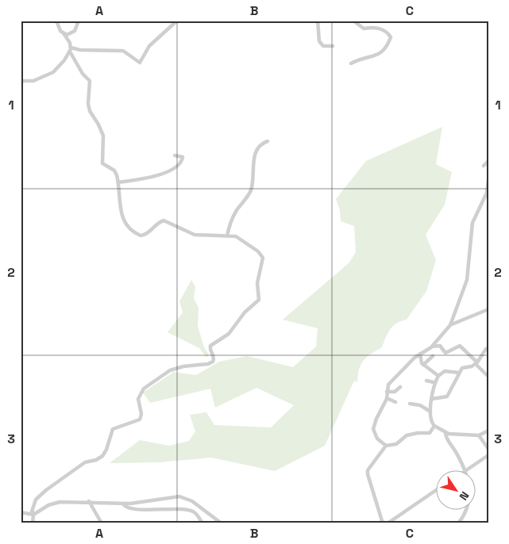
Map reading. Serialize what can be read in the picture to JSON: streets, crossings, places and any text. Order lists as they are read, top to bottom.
{
  "north": "bottom right",
  "grid": {
    "columns": ["A", "B", "C"],
    "rows": ["1", "2", "3"]
  }
}
